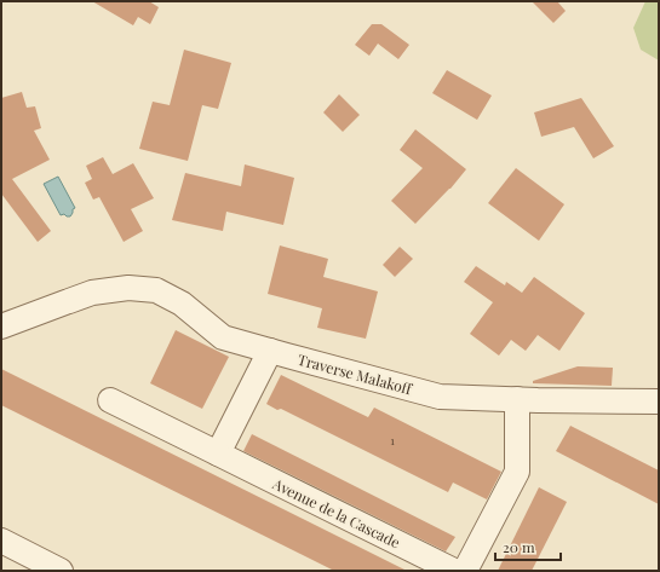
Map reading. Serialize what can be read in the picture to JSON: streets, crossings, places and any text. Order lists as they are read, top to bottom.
{
  "streets": {
    "street": ["Traverse Malakoff", "Avenue de la Cascade"]
  },
  "house_numbers": ["1"],
  "scale_bar": "20 m"
}
